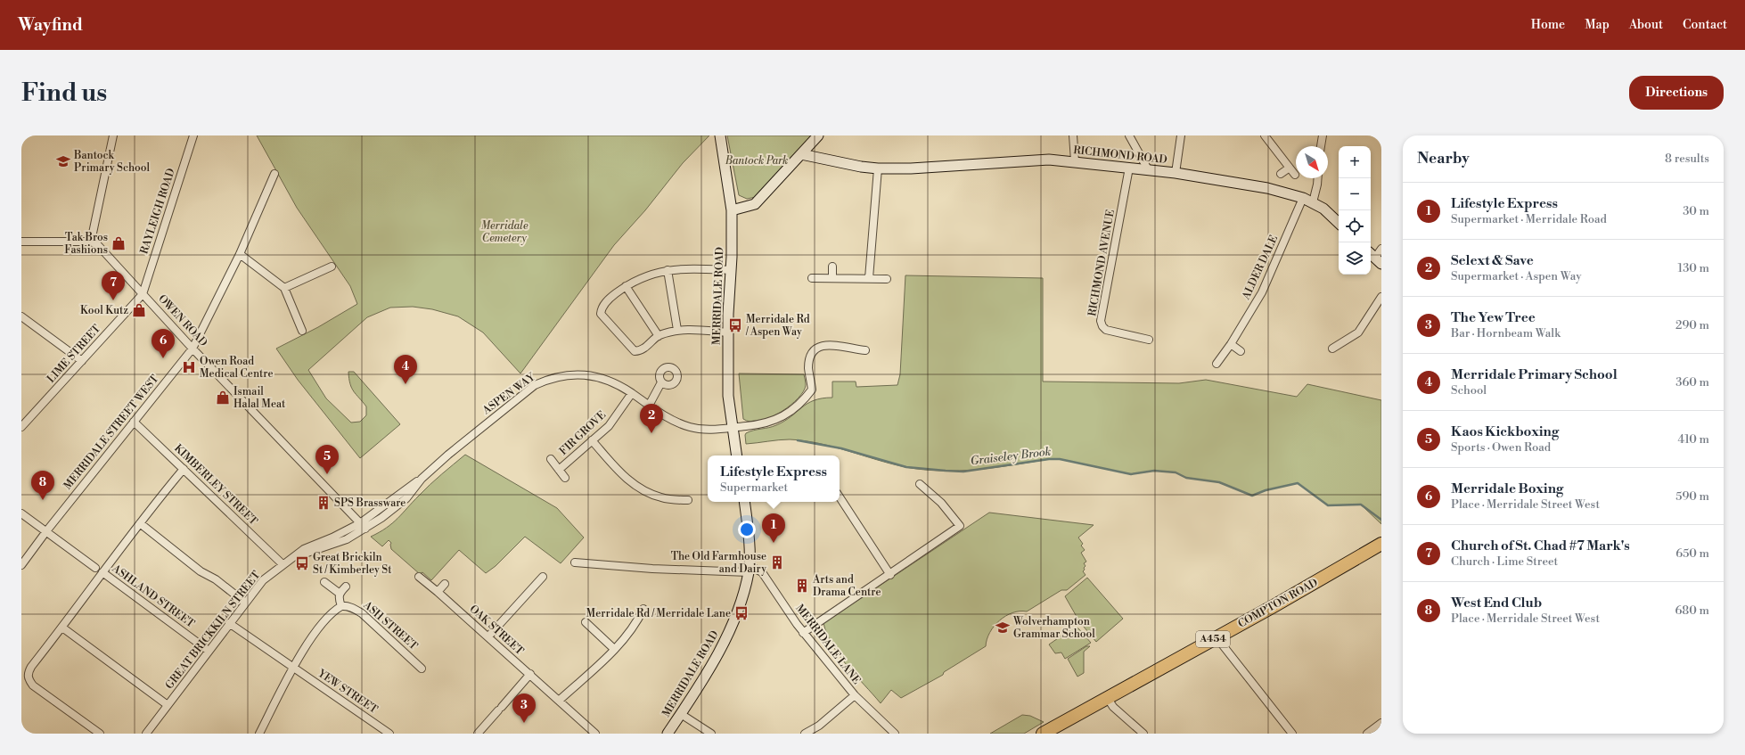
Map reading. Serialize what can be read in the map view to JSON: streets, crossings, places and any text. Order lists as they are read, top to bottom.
{
  "streets": {
    "highway": ["COMPTON ROAD", "A454"],
    "street": [
      "RICHMOND ROAD",
      "RAYLEIGH ROAD",
      "RICHMOND AVENUE",
      "ALDER DALE",
      "MERRIDALE ROAD",
      "OWEN ROAD",
      "LIME STREET",
      "ASPEN WAY",
      "MERRIDALE STREET WEST",
      "FIR GROVE",
      "KIMBERLEY STREET",
      "ASHLAND STREET",
      "ASH STREET",
      "GREAT BRICKKILN STREET",
      "OAK STREET",
      "MERRIDALE LANE",
      "YEW STREET"
    ]
  },
  "crossings": [
    ["RICHMOND ROAD", "RICHMOND AVENUE"],
    ["RICHMOND ROAD", "ALDER DALE"],
    ["RAYLEIGH ROAD", "OWEN ROAD"],
    ["RAYLEIGH ROAD", "LIME STREET"],
    ["MERRIDALE ROAD", "ASPEN WAY"],
    ["MERRIDALE ROAD", "MERRIDALE LANE"],
    ["OWEN ROAD", "LIME STREET"],
    ["OWEN ROAD", "ASPEN WAY"],
    ["OWEN ROAD", "MERRIDALE STREET WEST"],
    ["OWEN ROAD", "GREAT BRICKKILN STREET"],
    ["ASPEN WAY", "FIR GROVE"],
    ["ASPEN WAY", "GREAT BRICKKILN STREET"],
    ["MERRIDALE STREET WEST", "KIMBERLEY STREET"],
    ["MERRIDALE STREET WEST", "ASHLAND STREET"],
    ["KIMBERLEY STREET", "GREAT BRICKKILN STREET"],
    ["ASHLAND STREET", "GREAT BRICKKILN STREET"],
    ["GREAT BRICKKILN STREET", "YEW STREET"]
  ],
  "water": ["Graiseley Brook"],
  "parks": ["Bantock Park", "Merridale Cemetery"],
  "places": {
    "school or university": ["Bantock Primary School", "Wolverhampton Grammar School"],
    "shop": ["Tak Bros Fashions", "Kool Kutz", "Ismail Halal Meat"],
    "bus stop": ["Merridale Rd / Aspen Way", "Great Brickiln St / Kimberley St", "Merridale Rd / Merridale Lane"],
    "hospital": ["Owen Road Medical Centre"],
    "building": ["SPS Brassware", "The Old Farmhouse and Dairy", "Arts and Drama Centre"]
  },
  "north": "bottom right",
  "page": {
    "header": "Wayfind",
    "nav": [
      "Home",
      "Map",
      "About",
      "Contact"
    ],
    "buttons": "Directions",
    "title": "Find us",
    "heading": ["Nearby", "8 results"],
    "map_buttons": ["+", "−"],
    "list": [
      {
        "mark": "1",
        "name": "Lifestyle Express",
        "note": "Supermarket · Merridale Road",
        "value": "30 m"
      },
      {
        "mark": "2",
        "name": "Selext & Save",
        "note": "Supermarket · Aspen Way",
        "value": "130 m"
      },
      {
        "mark": "3",
        "name": "The Yew Tree",
        "note": "Bar · Hornbeam Walk",
        "value": "290 m"
      },
      {
        "mark": "4",
        "name": "Merridale Primary School",
        "note": "School",
        "value": "360 m"
      },
      {
        "mark": "5",
        "name": "Kaos Kickboxing",
        "note": "Sports · Owen Road",
        "value": "410 m"
      },
      {
        "mark": "6",
        "name": "Merridale Boxing",
        "note": "Place · Merridale Street West",
        "value": "590 m"
      },
      {
        "mark": "7",
        "name": "Church of St. Chad #7 Mark's",
        "note": "Church · Lime Street",
        "value": "650 m"
      },
      {
        "mark": "8",
        "name": "West End Club",
        "note": "Place · Merridale Street West",
        "value": "680 m"
      }
    ],
    "pins": [
      "7",
      "6",
      "4",
      "2",
      "5",
      "8",
      "1",
      "3"
    ],
    "popup": ["Lifestyle Express", "Supermarket"]
  }
}
